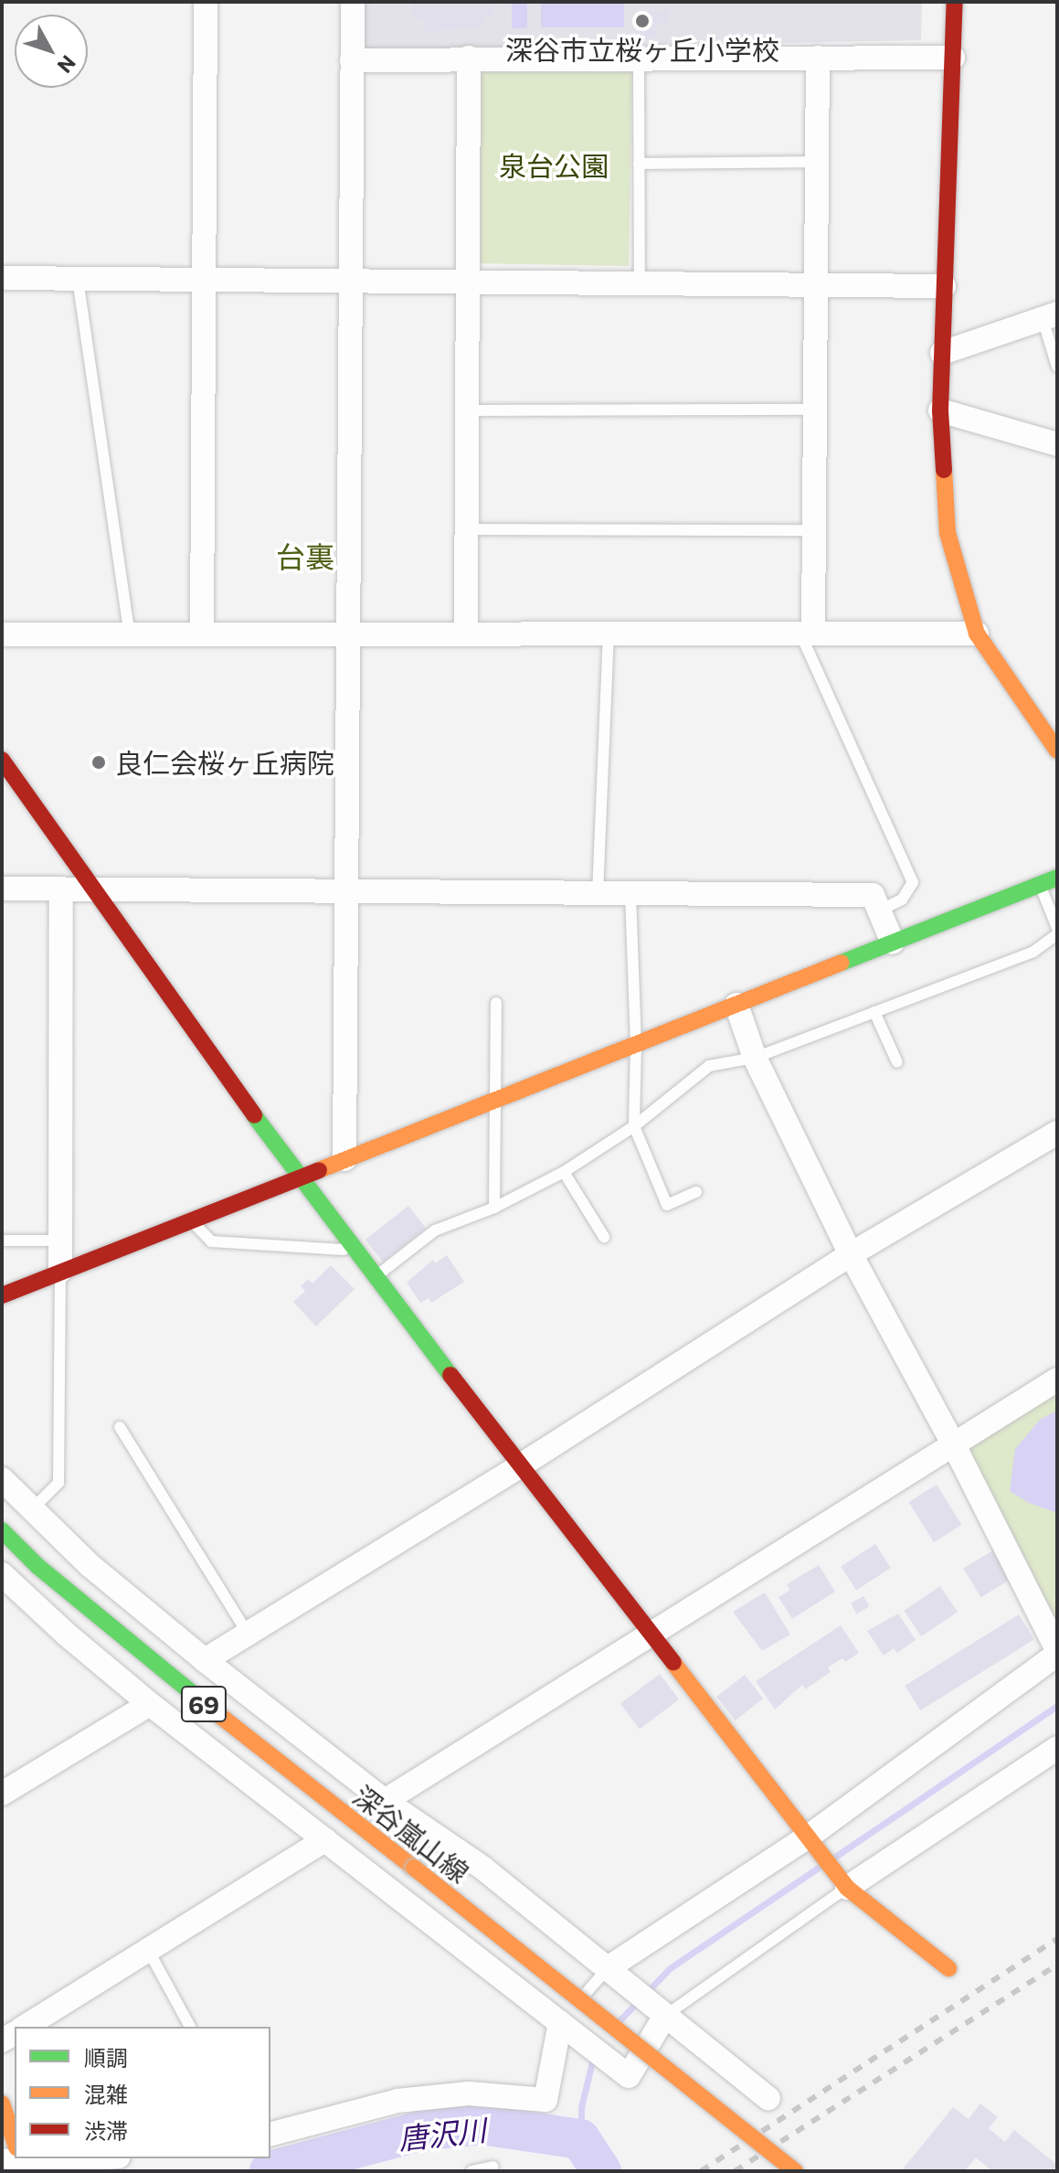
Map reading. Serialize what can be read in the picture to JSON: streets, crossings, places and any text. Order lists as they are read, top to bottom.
{
  "streets": {
    "street": ["69", "深谷嵐山線"]
  },
  "districts": ["台裏"],
  "water": ["唐沢川"],
  "parks": ["泉台公園"],
  "places": ["深谷市立桜ヶ丘小学校", "良仁会桜ヶ丘病院"],
  "legend": ["順調", "混雑", "渋滞"],
  "north": "bottom right"
}
